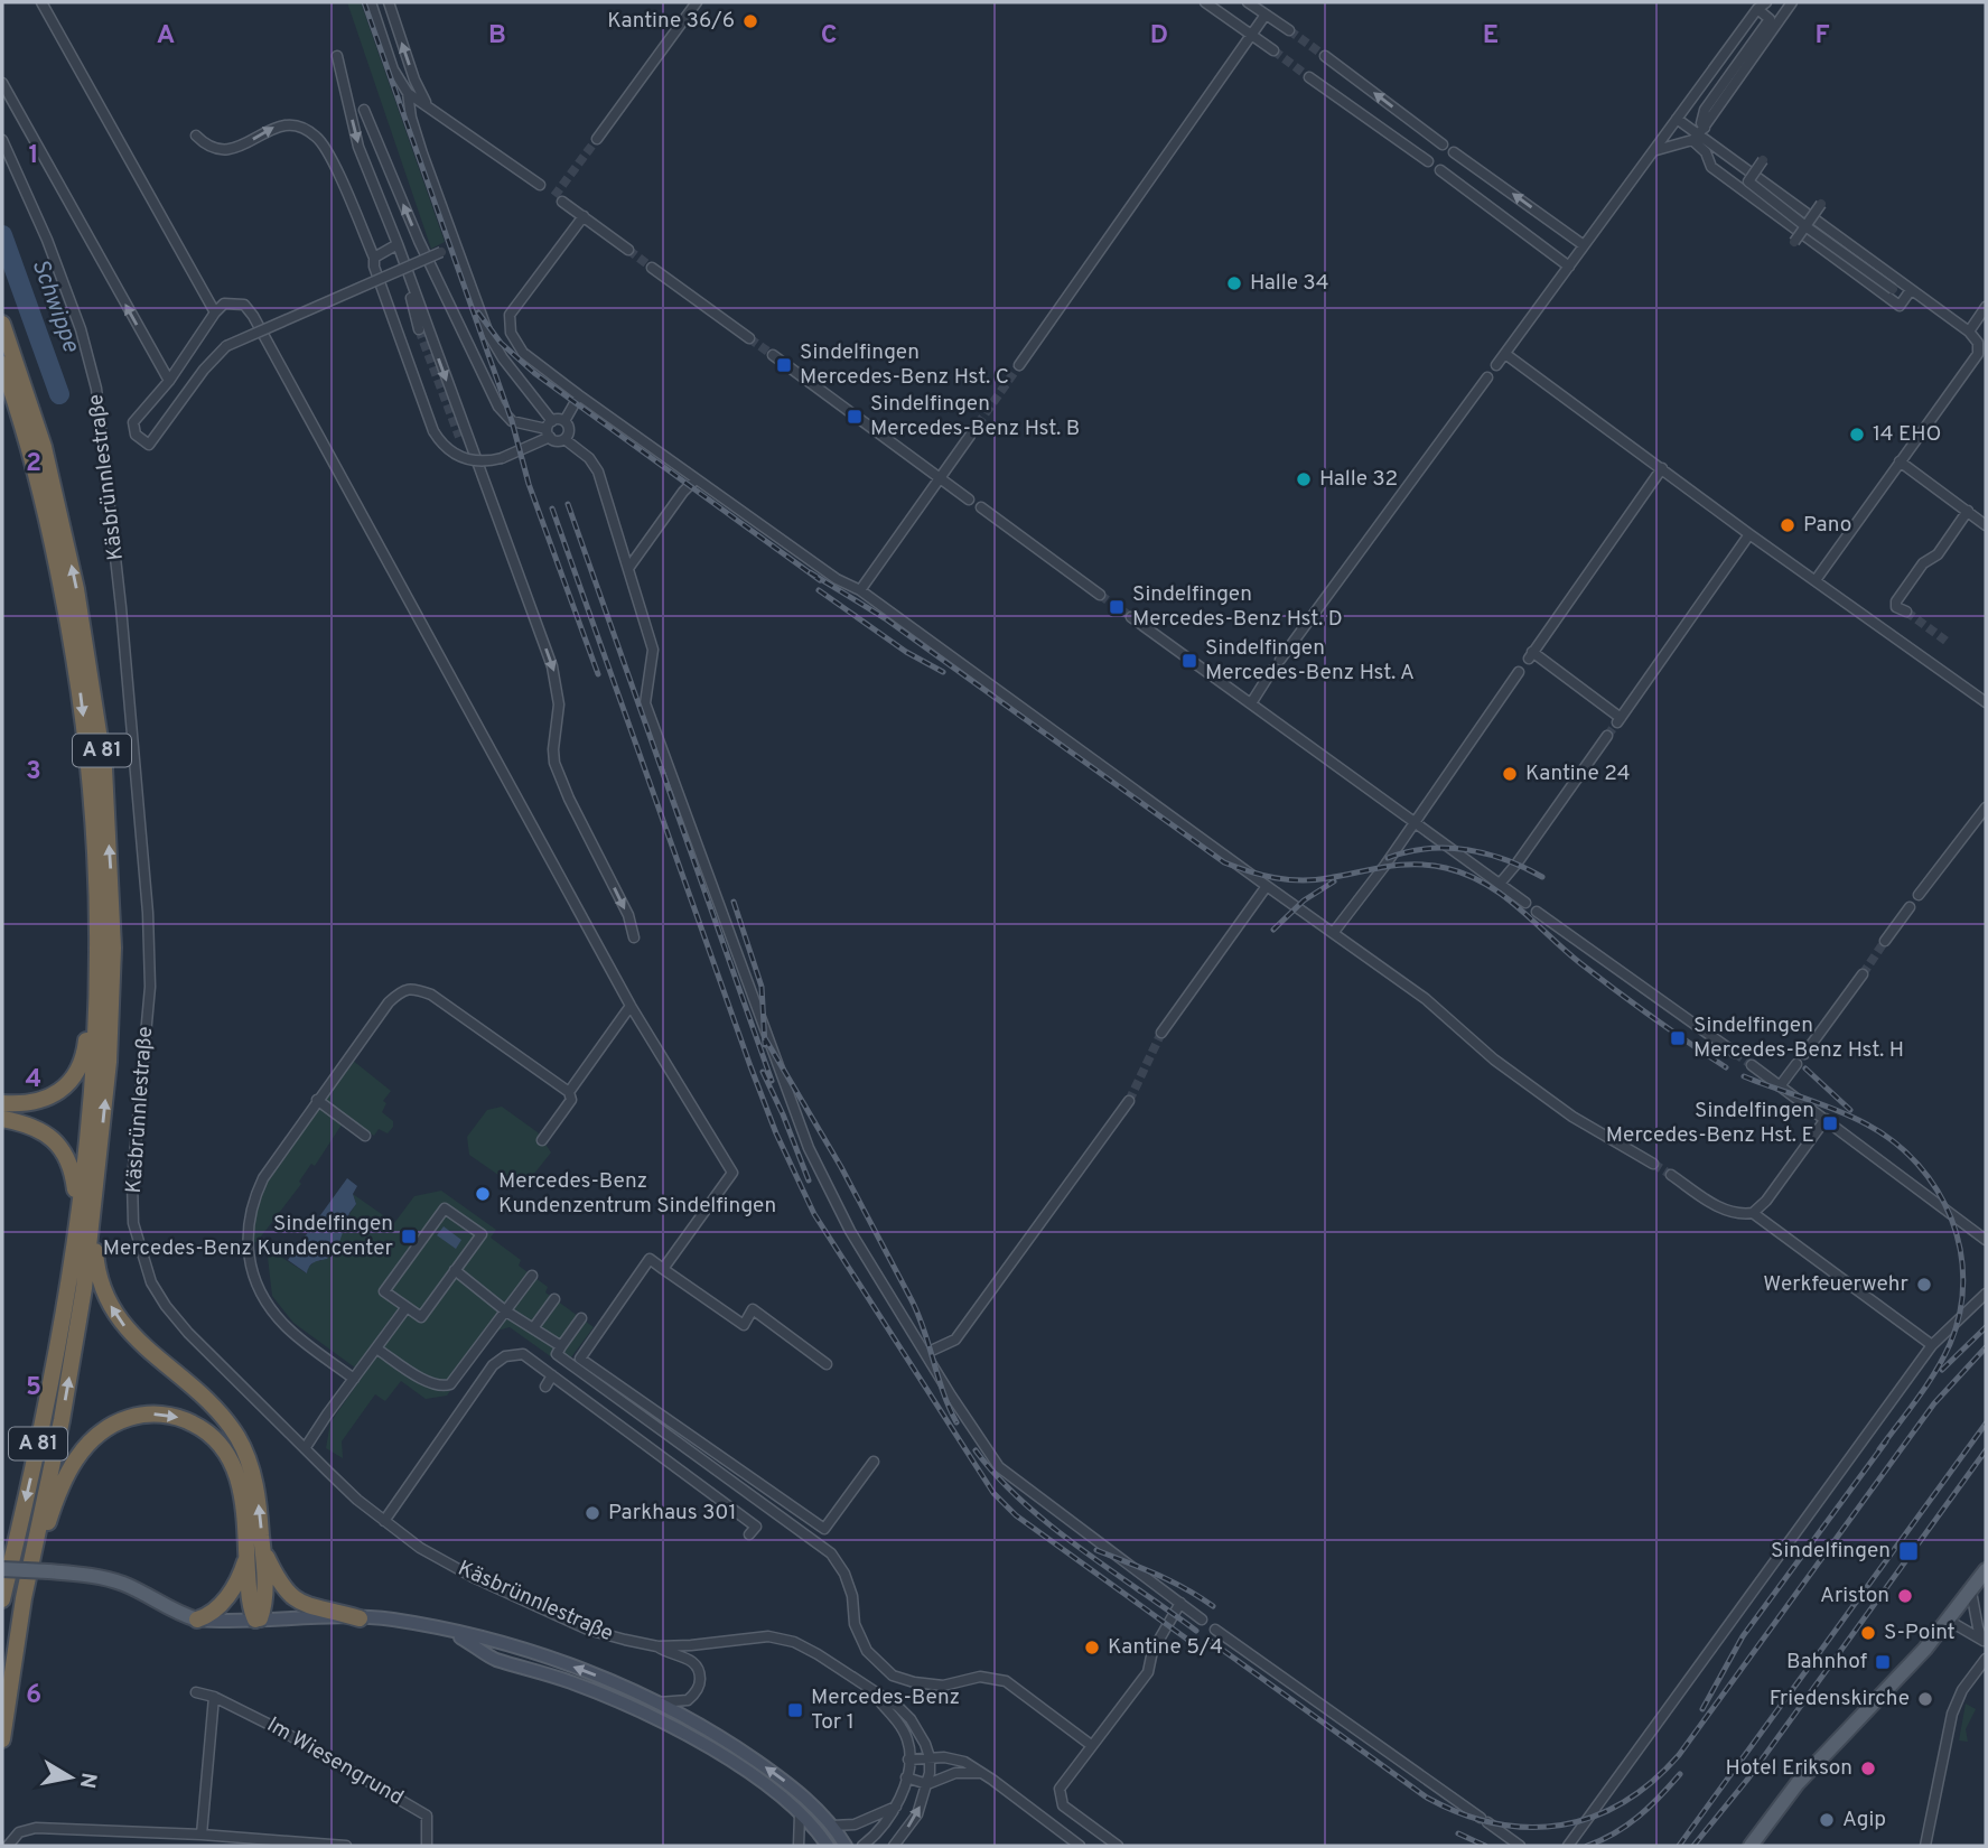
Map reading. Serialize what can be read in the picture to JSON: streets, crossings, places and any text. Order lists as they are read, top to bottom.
{
  "streets": {
    "highway": ["A 81"],
    "street": ["Käsbrünnlestraße", "Im Wiesengrund"]
  },
  "water": ["Schwippe"],
  "places": {
    "other": [
      "Kantine 36/6",
      "Halle 34",
      "14 EHO",
      "Halle 32",
      "Pano",
      "Kantine 24",
      "Mercedes-Benz Kundenzentrum Sindelfingen",
      "Werkfeuerwehr",
      "Parkhaus 301",
      "Ariston",
      "S-Point",
      "Kantine 5/4",
      "Friedenskirche",
      "Hotel Erikson",
      "Agip"
    ],
    "transit": [
      "Sindelfingen Mercedes-Benz Hst. C",
      "Sindelfingen Mercedes-Benz Hst. B",
      "Sindelfingen Mercedes-Benz Hst. D",
      "Sindelfingen Mercedes-Benz Hst. A",
      "Sindelfingen Mercedes-Benz Hst. H",
      "Sindelfingen Mercedes-Benz Hst. E",
      "Sindelfingen Mercedes-Benz Kundencenter",
      "Sindelfingen",
      "Bahnhof",
      "Mercedes-Benz Tor 1"
    ]
  },
  "north": "right",
  "grid": {
    "columns": [
      "A",
      "B",
      "C",
      "D",
      "E",
      "F"
    ],
    "rows": [
      "1",
      "2",
      "3",
      "4",
      "5",
      "6"
    ]
  }
}
